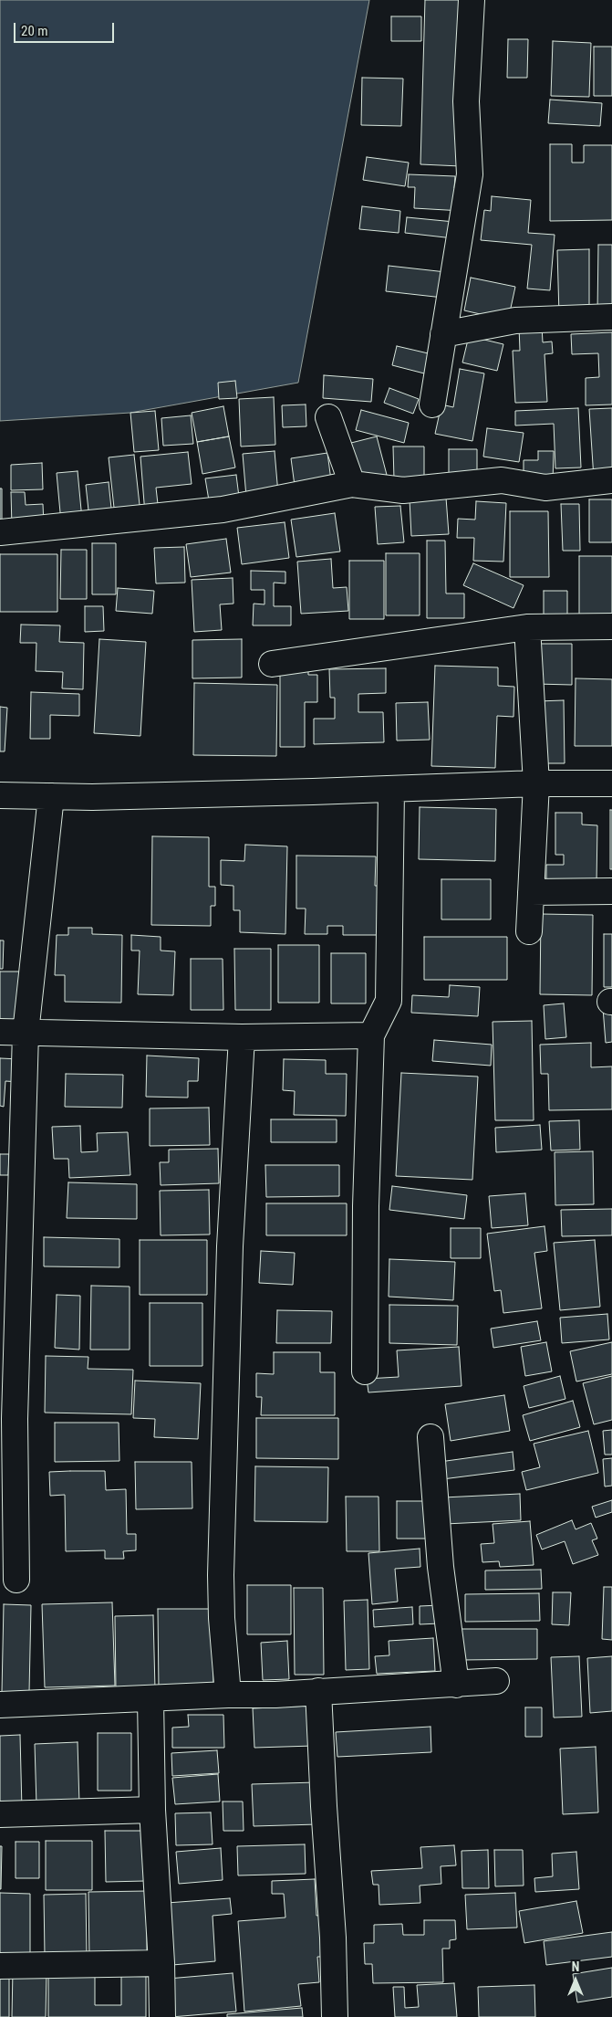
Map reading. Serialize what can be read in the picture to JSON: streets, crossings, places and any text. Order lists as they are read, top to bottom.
{
  "scale_bar": "20 m",
  "north": "top"
}
